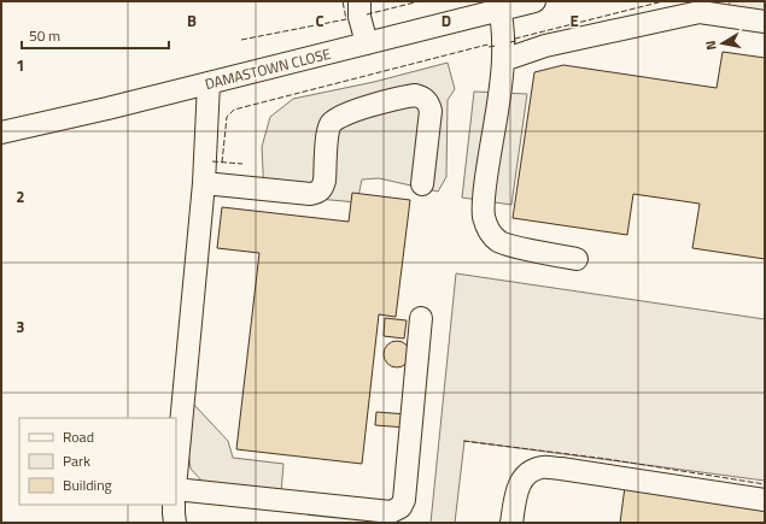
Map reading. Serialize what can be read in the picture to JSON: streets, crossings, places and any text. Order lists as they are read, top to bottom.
{
  "streets": {
    "street": ["DAMASTOWN CLOSE"]
  },
  "legend": ["Road", "Park", "Building"],
  "scale_bar": "50 m",
  "north": "left",
  "grid": {
    "columns": [
      "B",
      "C",
      "D",
      "E"
    ],
    "rows": ["1", "2", "3"]
  }
}
